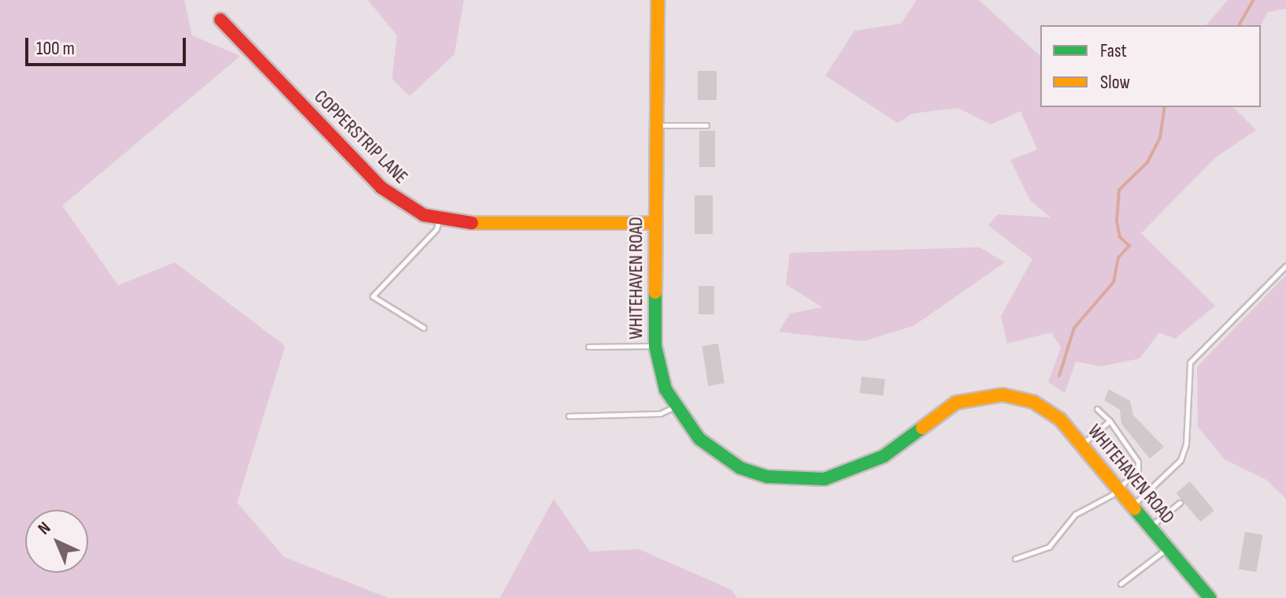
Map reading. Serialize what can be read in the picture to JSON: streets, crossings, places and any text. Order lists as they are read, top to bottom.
{
  "streets": {
    "street": ["COPPERSTRIP LANE", "WHITEHAVEN ROAD"]
  },
  "crossings": [
    ["COPPERSTRIP LANE", "WHITEHAVEN ROAD"]
  ],
  "legend": ["Fast", "Slow"],
  "scale_bar": "100 m",
  "north": "top left"
}
